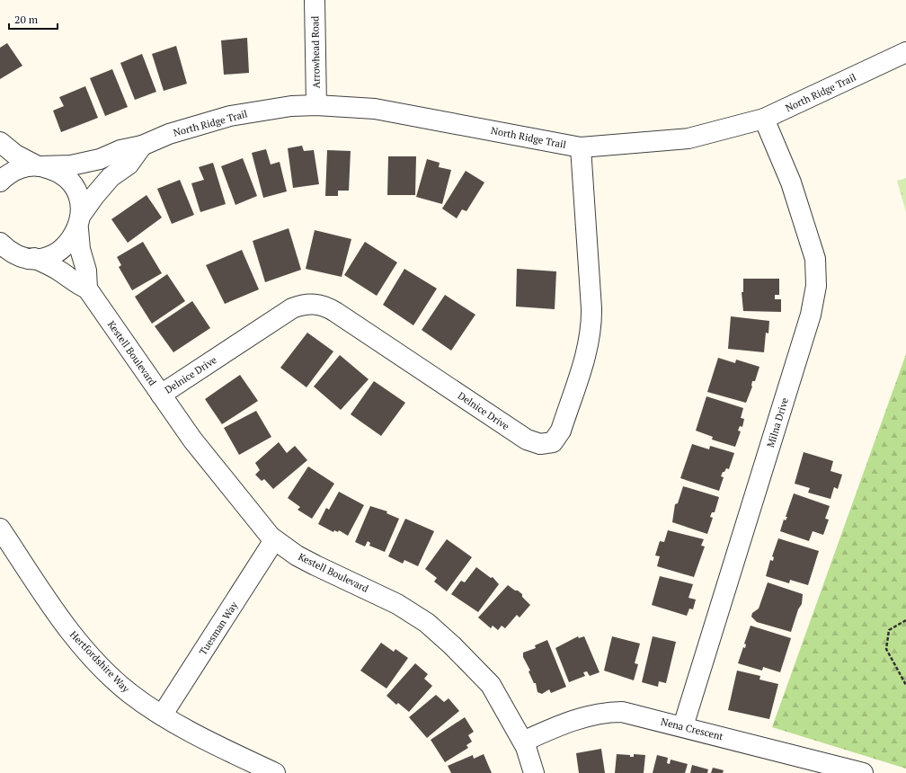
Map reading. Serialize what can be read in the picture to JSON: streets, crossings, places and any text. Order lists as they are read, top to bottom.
{
  "streets": {
    "street": [
      "Arrowhead Road",
      "North Ridge Trail",
      "Kestell Boulevard",
      "Delnice Drive",
      "Milna Drive",
      "Tuesman Way",
      "Hertfordshire Way",
      "Nena Crescent"
    ]
  },
  "crossings": [
    ["Arrowhead Road", "North Ridge Trail"],
    ["North Ridge Trail", "Delnice Drive"],
    ["North Ridge Trail", "Milna Drive"],
    ["Kestell Boulevard", "Delnice Drive"],
    ["Kestell Boulevard", "Tuesman Way"],
    ["Kestell Boulevard", "Nena Crescent"],
    ["Milna Drive", "Nena Crescent"],
    ["Tuesman Way", "Hertfordshire Way"]
  ],
  "scale_bar": "20 m"
}
